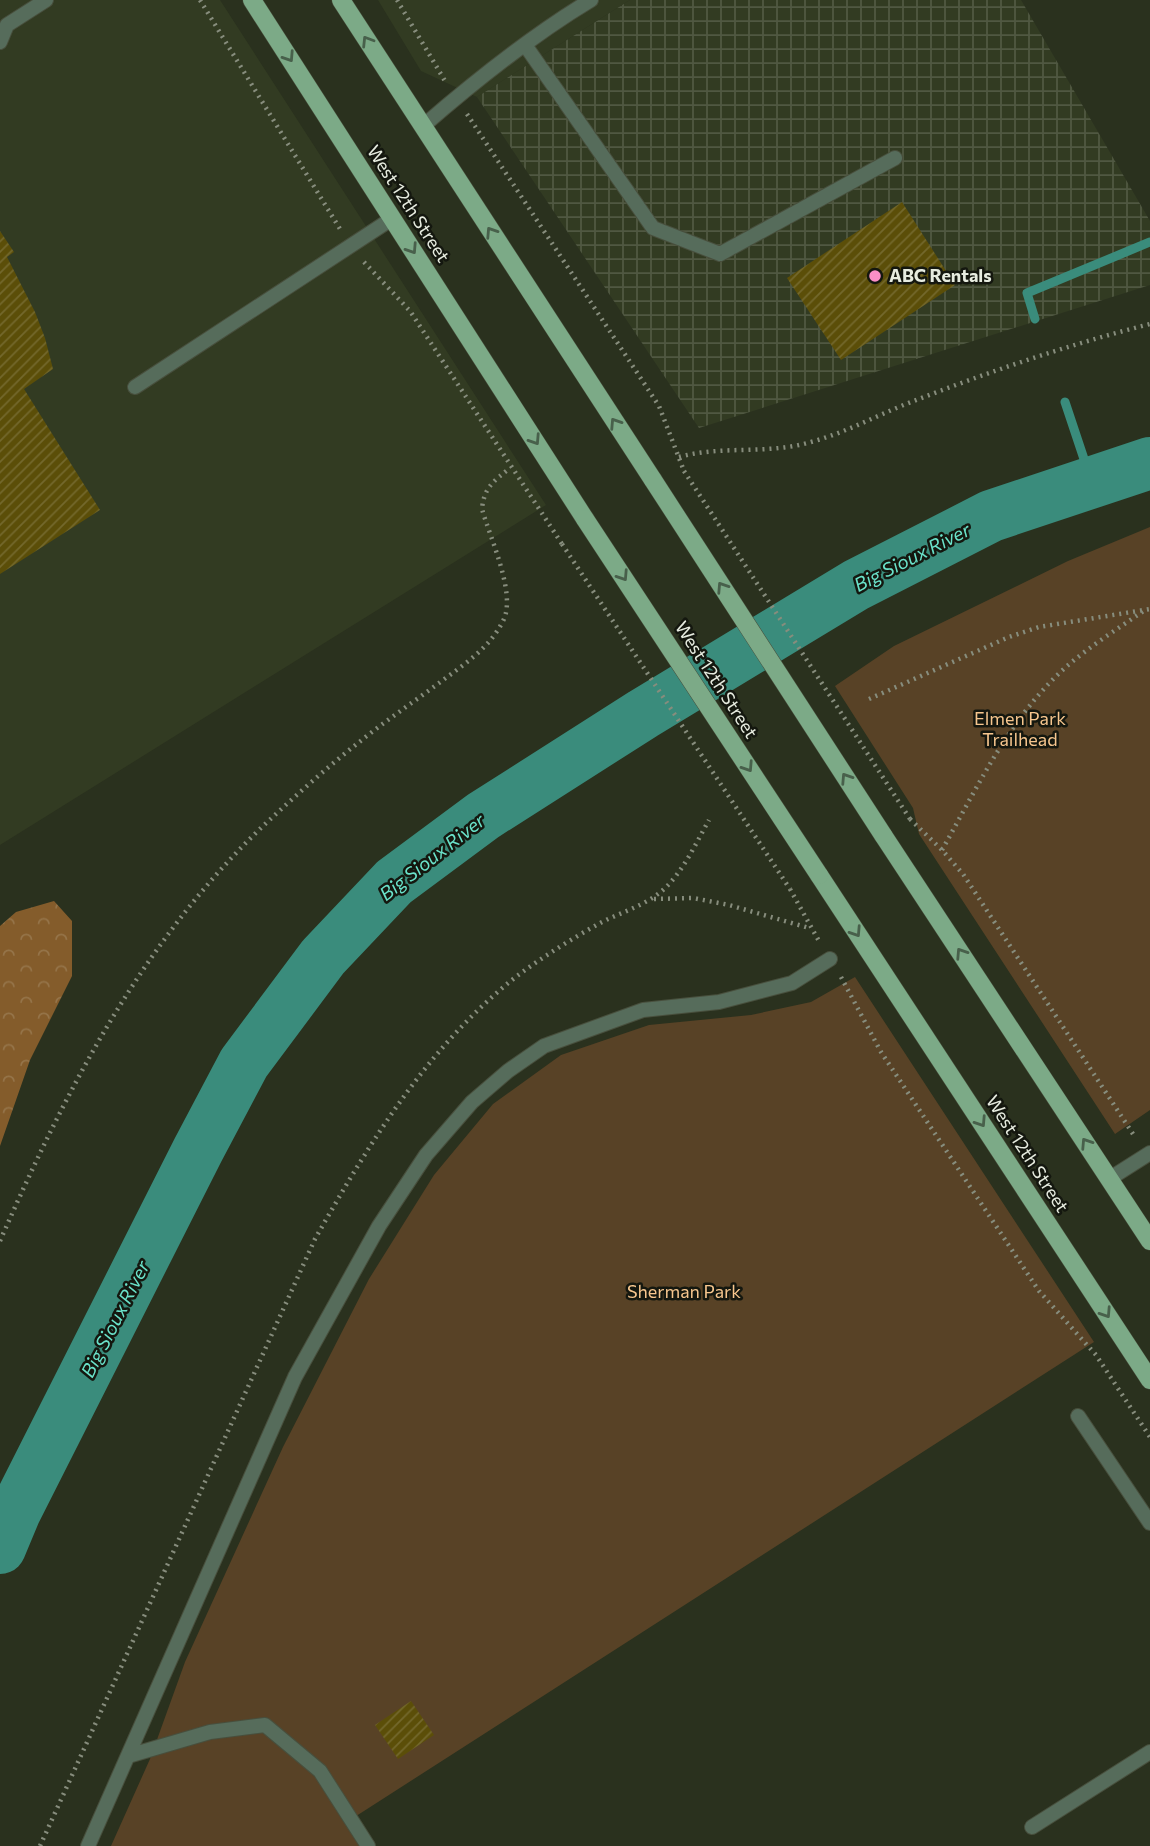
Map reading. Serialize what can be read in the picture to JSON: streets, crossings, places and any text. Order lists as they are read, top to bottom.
{
  "streets": {
    "main road": ["West 12th Street"]
  },
  "water": ["Big Sioux River"],
  "parks": ["Elmen Park Trailhead", "Sherman Park"],
  "places": ["ABC Rentals"]
}
